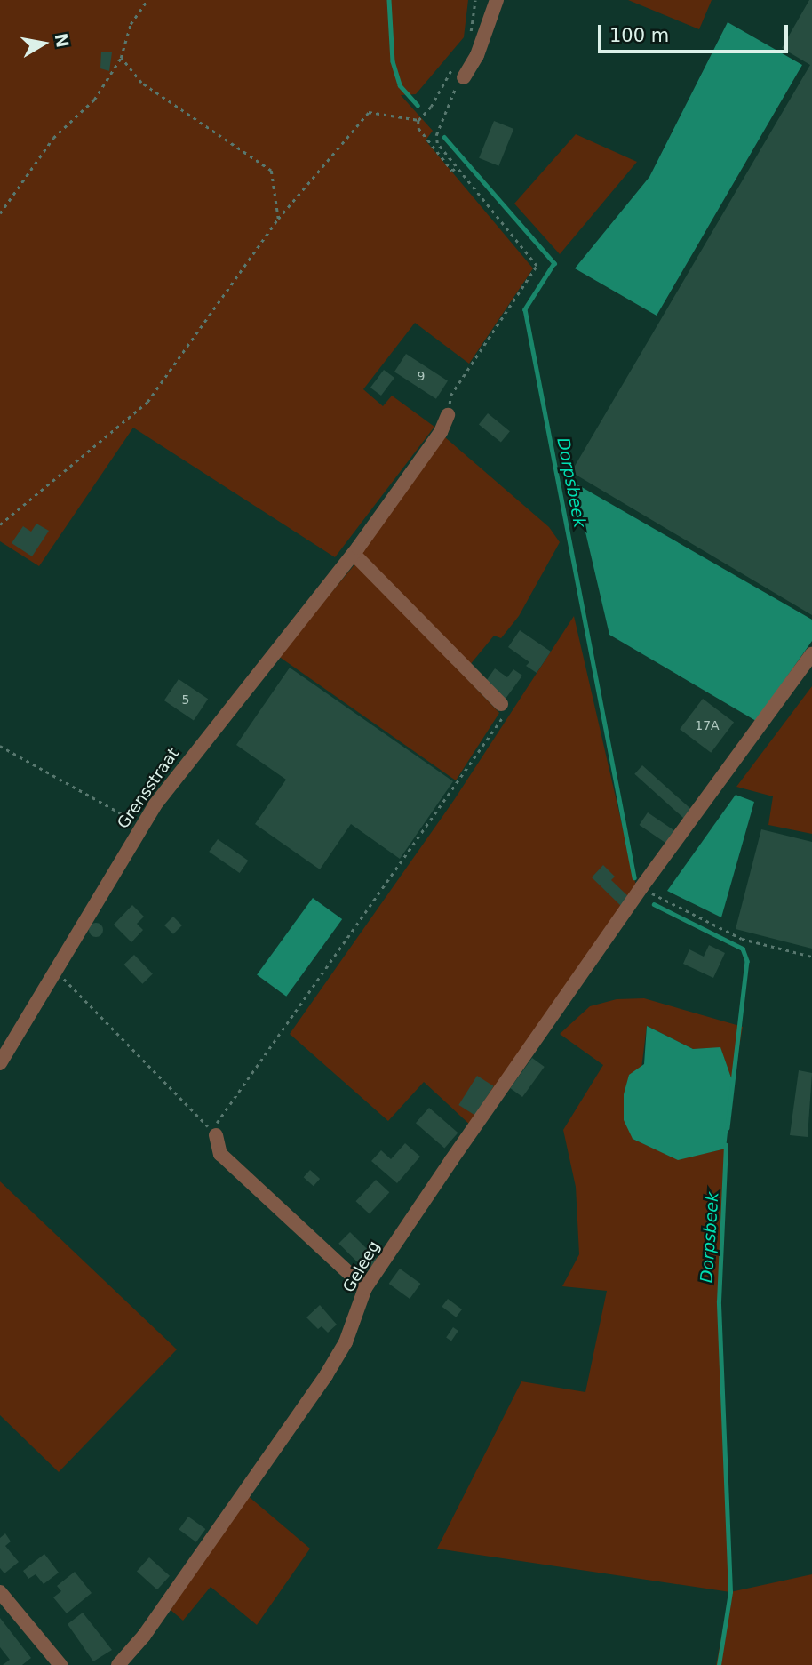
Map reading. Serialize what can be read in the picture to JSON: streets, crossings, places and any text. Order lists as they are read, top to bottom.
{
  "streets": {
    "street": ["Grensstraat", "Geleeg"]
  },
  "water": ["Dorpsbeek"],
  "house_numbers": ["9", "5", "17A"],
  "scale_bar": "100 m",
  "north": "right"
}
